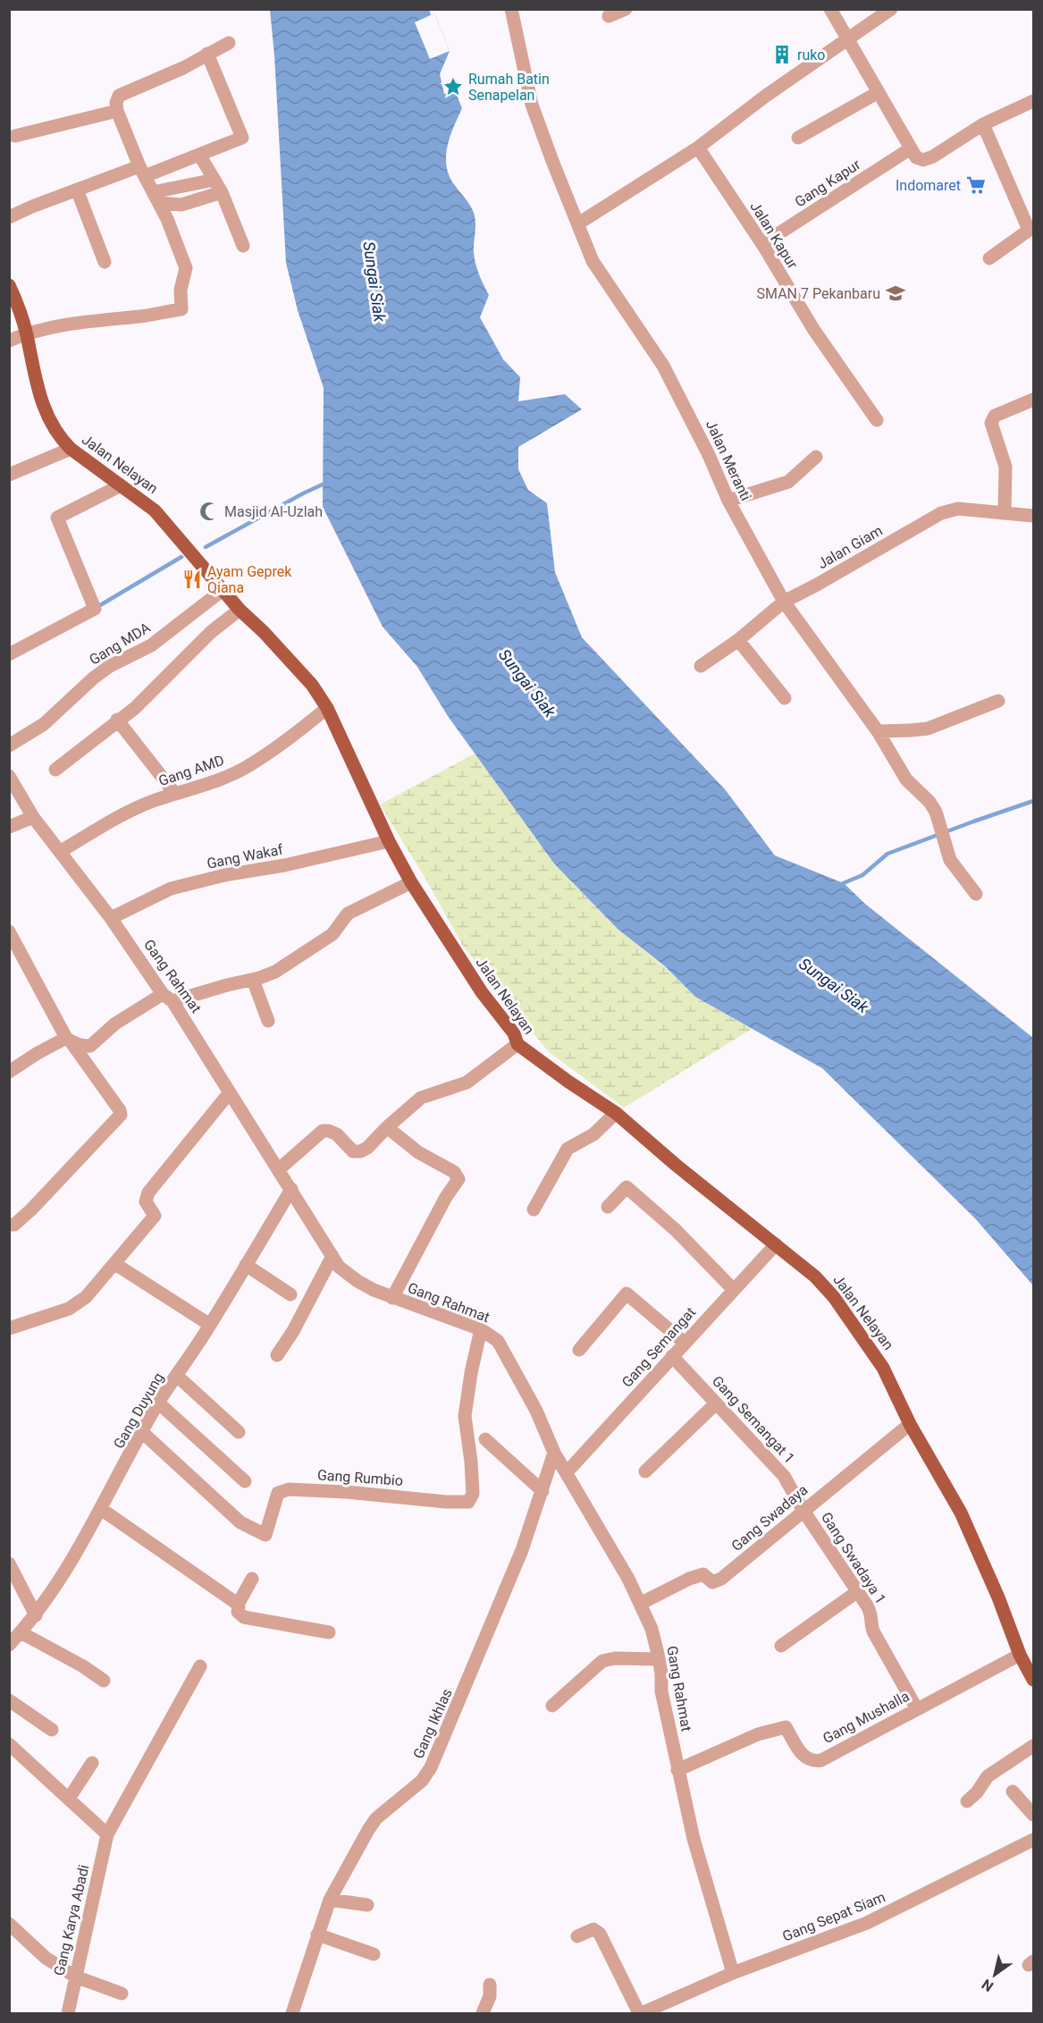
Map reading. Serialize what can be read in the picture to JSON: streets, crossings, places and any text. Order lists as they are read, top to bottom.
{
  "streets": {
    "main road": ["Jalan Nelayan"],
    "street": [
      "Gang Kapur",
      "Jalan Kapur",
      "Jalan Meranti",
      "Jalan Giam",
      "Gang MDA",
      "Gang AMD",
      "Gang Wakaf",
      "Gang Rahmat",
      "Gang Semangat",
      "Gang Duyung",
      "Gang Semangat 1",
      "Gang Rumbio",
      "Gang Swadaya",
      "Gang Swadaya 1",
      "Gang Mushalla",
      "Gang Ikhlas",
      "Gang Sepat Siam",
      "Gang Karya Abadi"
    ]
  },
  "crossings": [
    ["Gang Kapur", "Jalan Kapur"],
    ["Jalan Meranti", "Jalan Giam"],
    ["Jalan Nelayan", "Gang MDA"],
    ["Jalan Nelayan", "Gang AMD"],
    ["Jalan Nelayan", "Gang Wakaf"],
    ["Jalan Nelayan", "Gang Semangat"],
    ["Jalan Nelayan", "Gang Swadaya"],
    ["Jalan Nelayan", "Gang Mushalla"],
    ["Gang AMD", "Gang Rahmat"],
    ["Gang Wakaf", "Gang Rahmat"],
    ["Gang Rahmat", "Gang Semangat"],
    ["Gang Rahmat", "Gang Duyung"],
    ["Gang Rahmat", "Gang Rumbio"],
    ["Gang Rahmat", "Gang Swadaya"],
    ["Gang Rahmat", "Gang Mushalla"],
    ["Gang Rahmat", "Gang Ikhlas"],
    ["Gang Rahmat", "Gang Sepat Siam"],
    ["Gang Semangat", "Gang Semangat 1"],
    ["Gang Duyung", "Gang Rumbio"],
    ["Gang Semangat 1", "Gang Swadaya"],
    ["Gang Semangat 1", "Gang Swadaya 1"],
    ["Gang Swadaya", "Gang Swadaya 1"],
    ["Gang Swadaya 1", "Gang Mushalla"]
  ],
  "water": ["Sungai Siak"],
  "places": {
    "building": ["ruko"],
    "place": ["Rumah Batin Senapelan"],
    "supermarket": ["Indomaret"],
    "school or university": ["SMAN 7 Pekanbaru"],
    "mosque": ["Masjid Al-Uzlah"],
    "restaurant": ["Ayam Geprek Qiana"]
  },
  "north": "bottom left"
}
